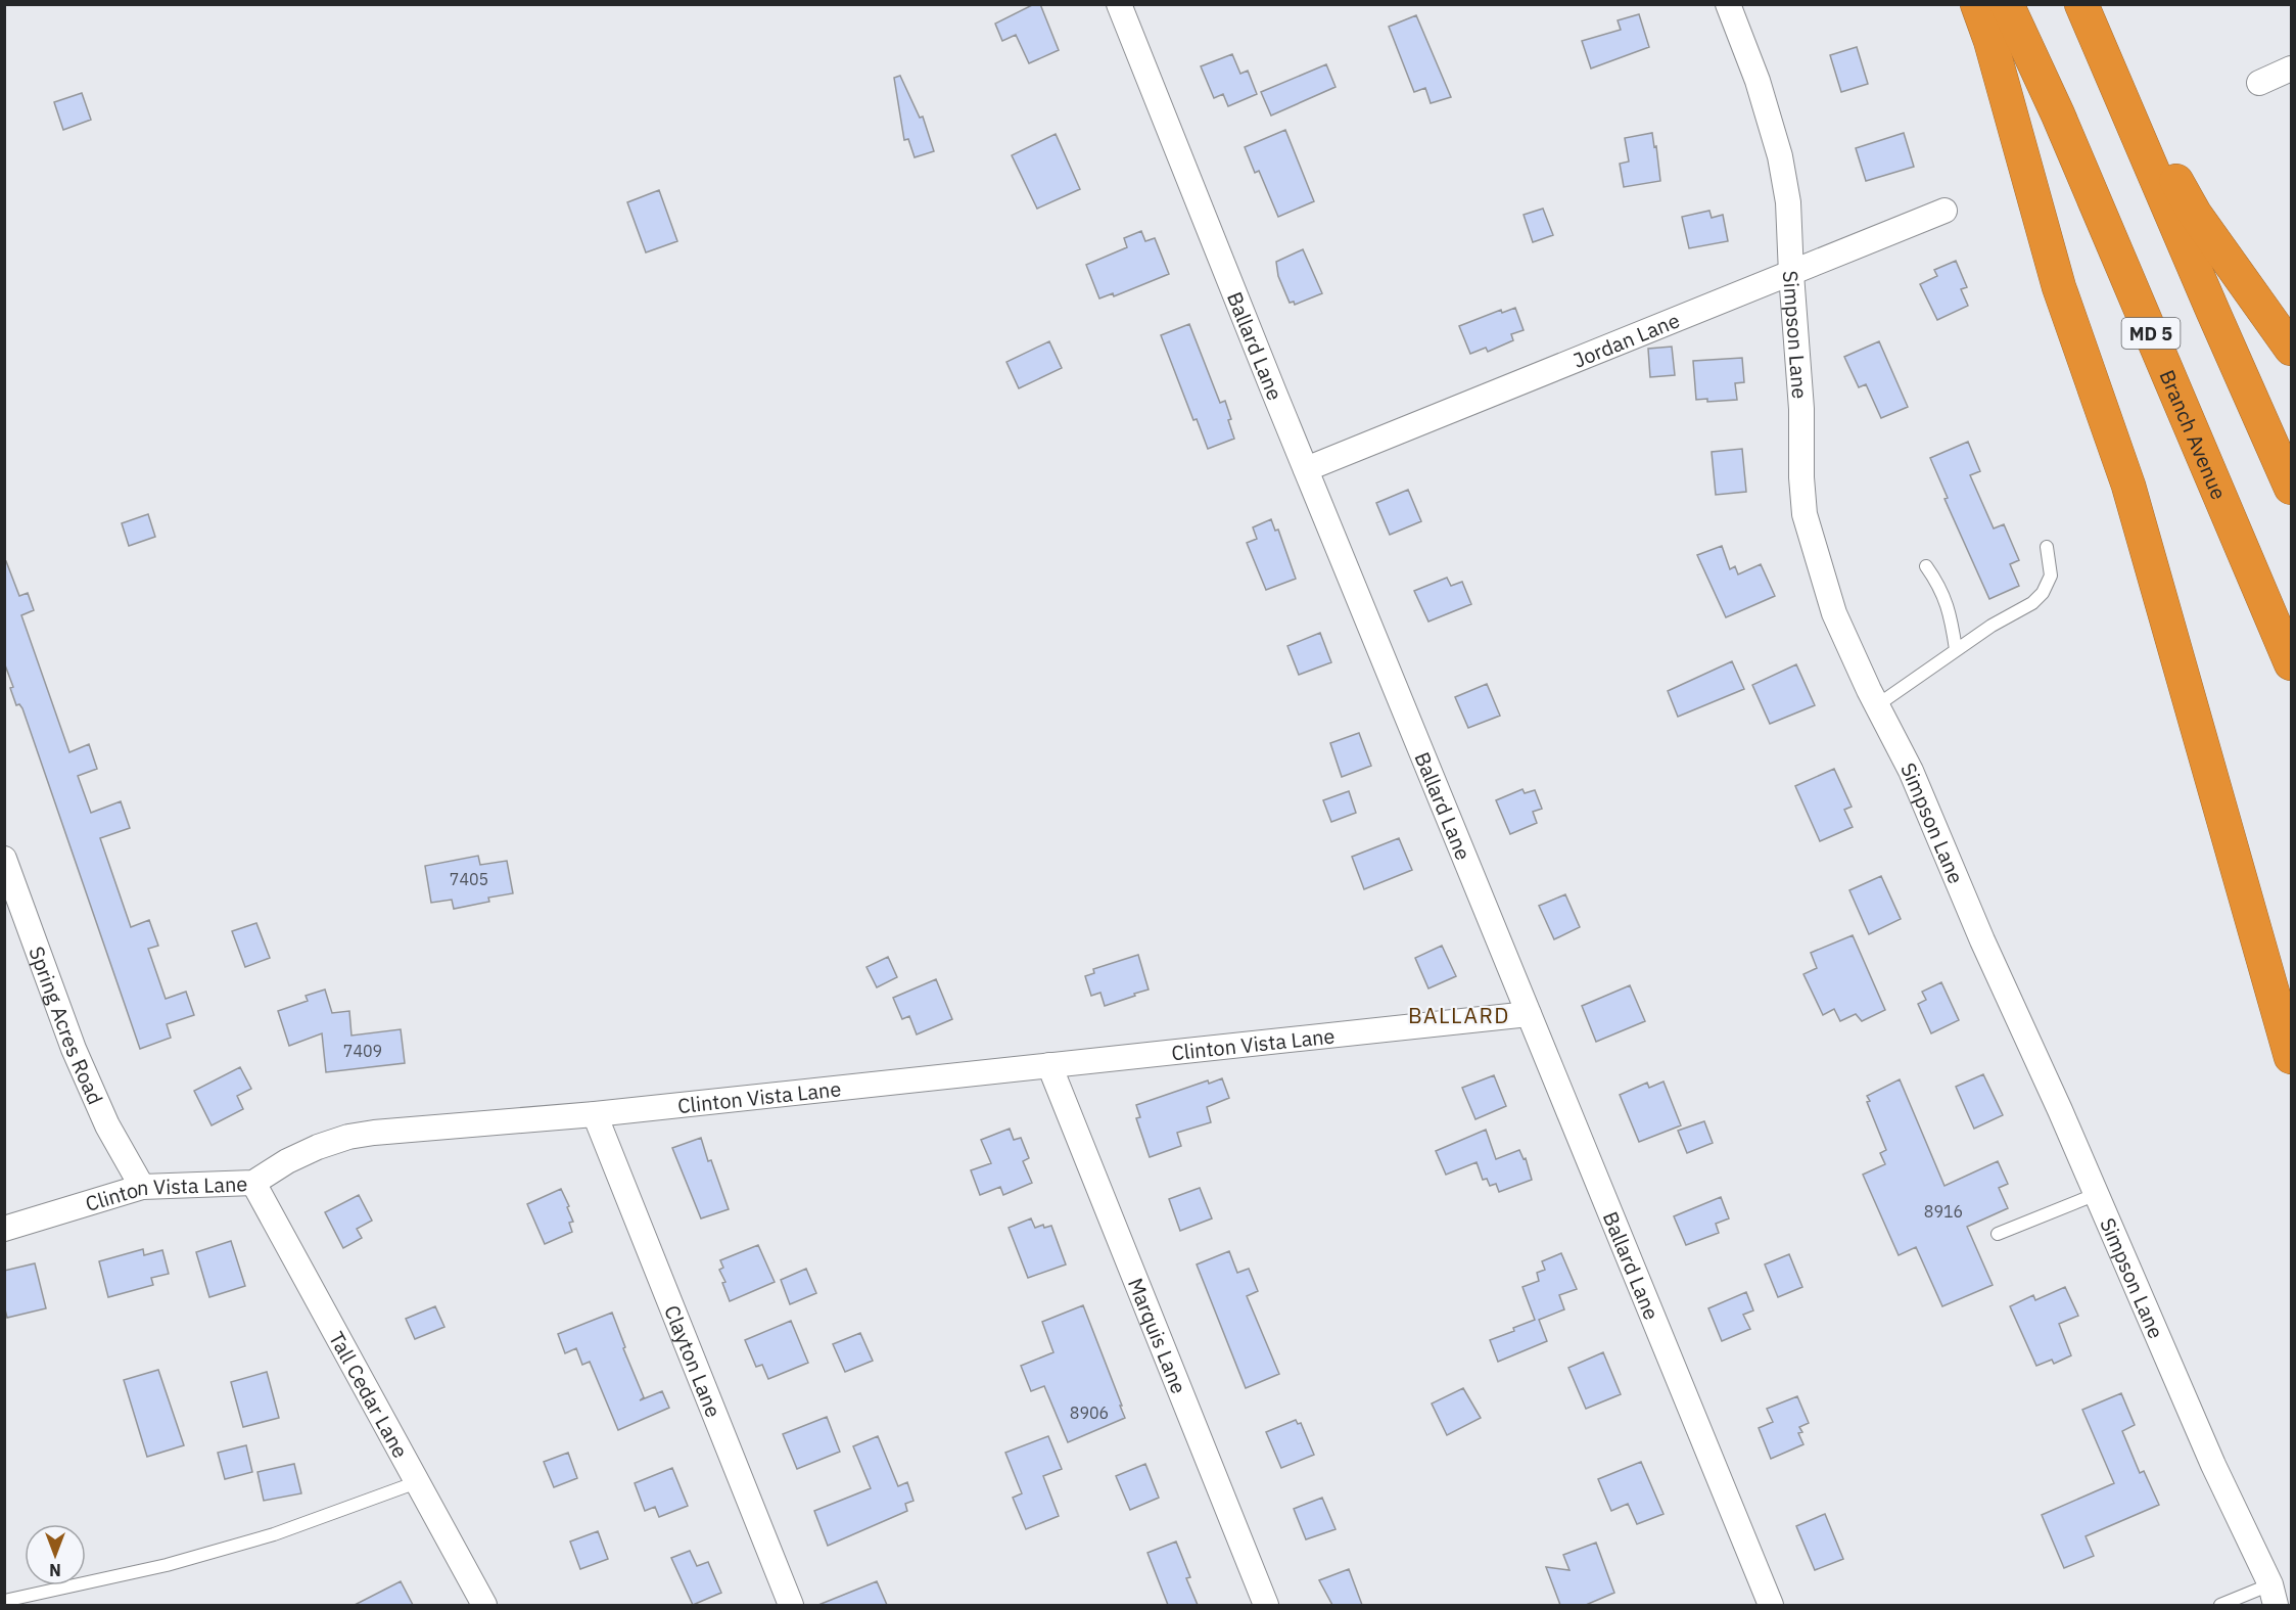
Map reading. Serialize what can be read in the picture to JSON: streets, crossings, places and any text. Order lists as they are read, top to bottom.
{
  "streets": {
    "highway": ["MD 5", "Branch Avenue"],
    "street": [
      "Simpson Lane",
      "Jordan Lane",
      "Ballard Lane",
      "Spring Acres Road",
      "Clinton Vista Lane",
      "Marquis Lane",
      "Clayton Lane",
      "Tall Cedar Lane"
    ]
  },
  "crossings": [
    ["Simpson Lane", "Jordan Lane"],
    ["Jordan Lane", "Ballard Lane"],
    ["Ballard Lane", "Clinton Vista Lane"],
    ["Spring Acres Road", "Clinton Vista Lane"],
    ["Clinton Vista Lane", "Marquis Lane"],
    ["Clinton Vista Lane", "Clayton Lane"],
    ["Clinton Vista Lane", "Tall Cedar Lane"]
  ],
  "districts": ["BALLARD"],
  "house_numbers": [
    "7405",
    "7409",
    "8916",
    "8906"
  ],
  "north": "bottom"
}
